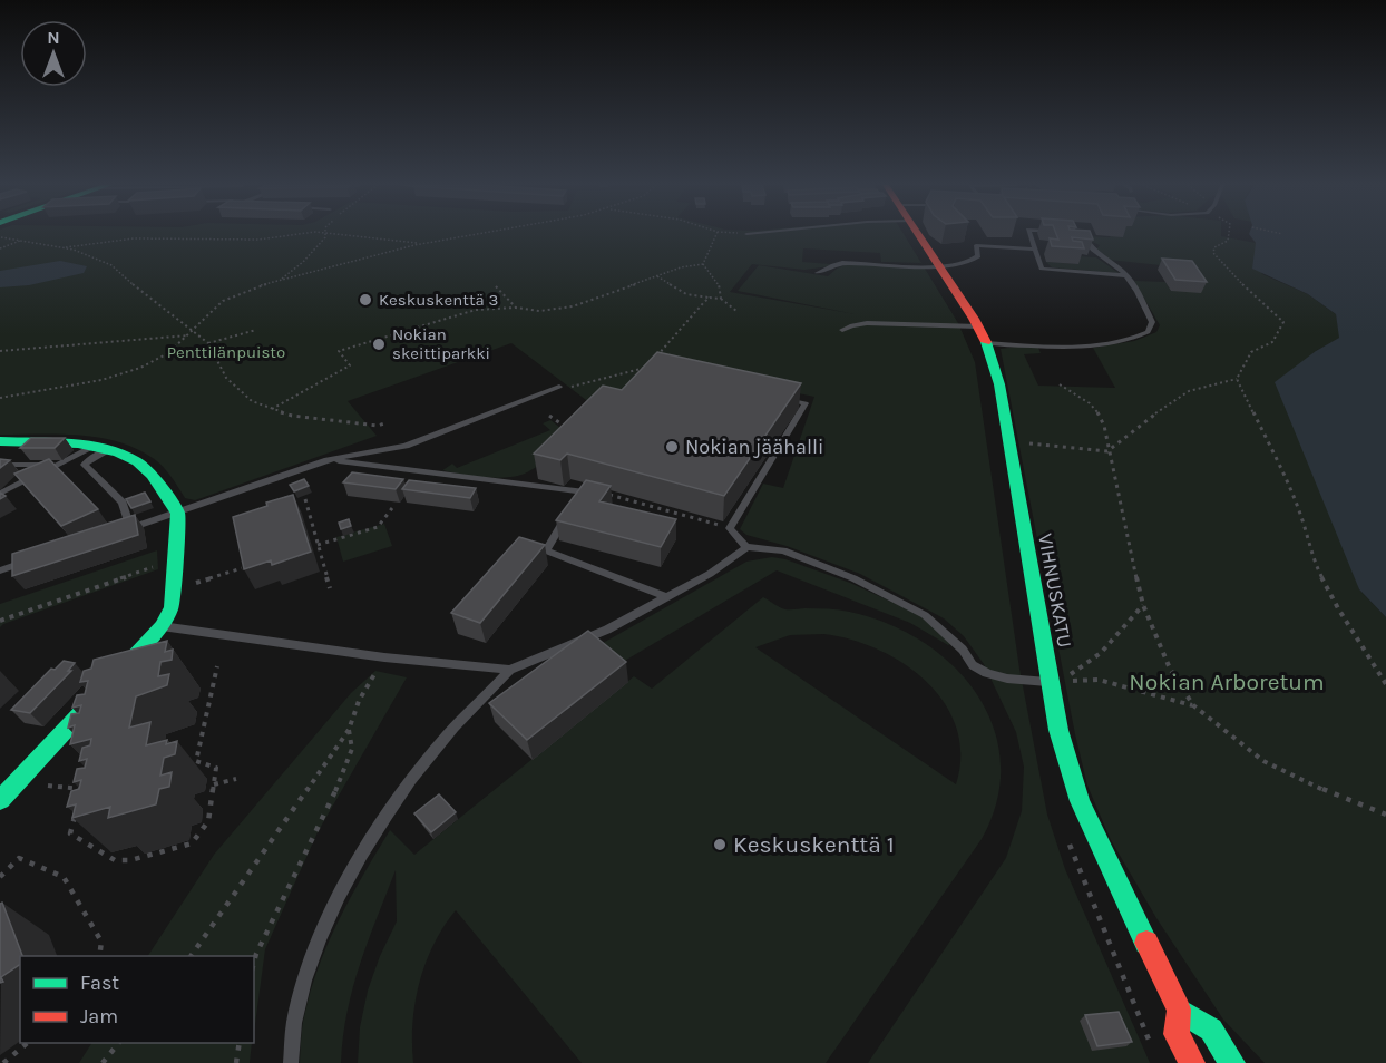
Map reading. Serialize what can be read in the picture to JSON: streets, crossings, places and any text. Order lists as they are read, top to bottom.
{
  "streets": {
    "street": ["VIHNUSKATU"]
  },
  "parks": ["Penttilänpuisto", "Nokian Arboretum"],
  "places": [
    "Keskuskenttä 3",
    "Nokian skeittiparkki",
    "Nokian jäähalli",
    "Keskuskenttä 1"
  ],
  "legend": ["Fast", "Jam"],
  "north": "top"
}
